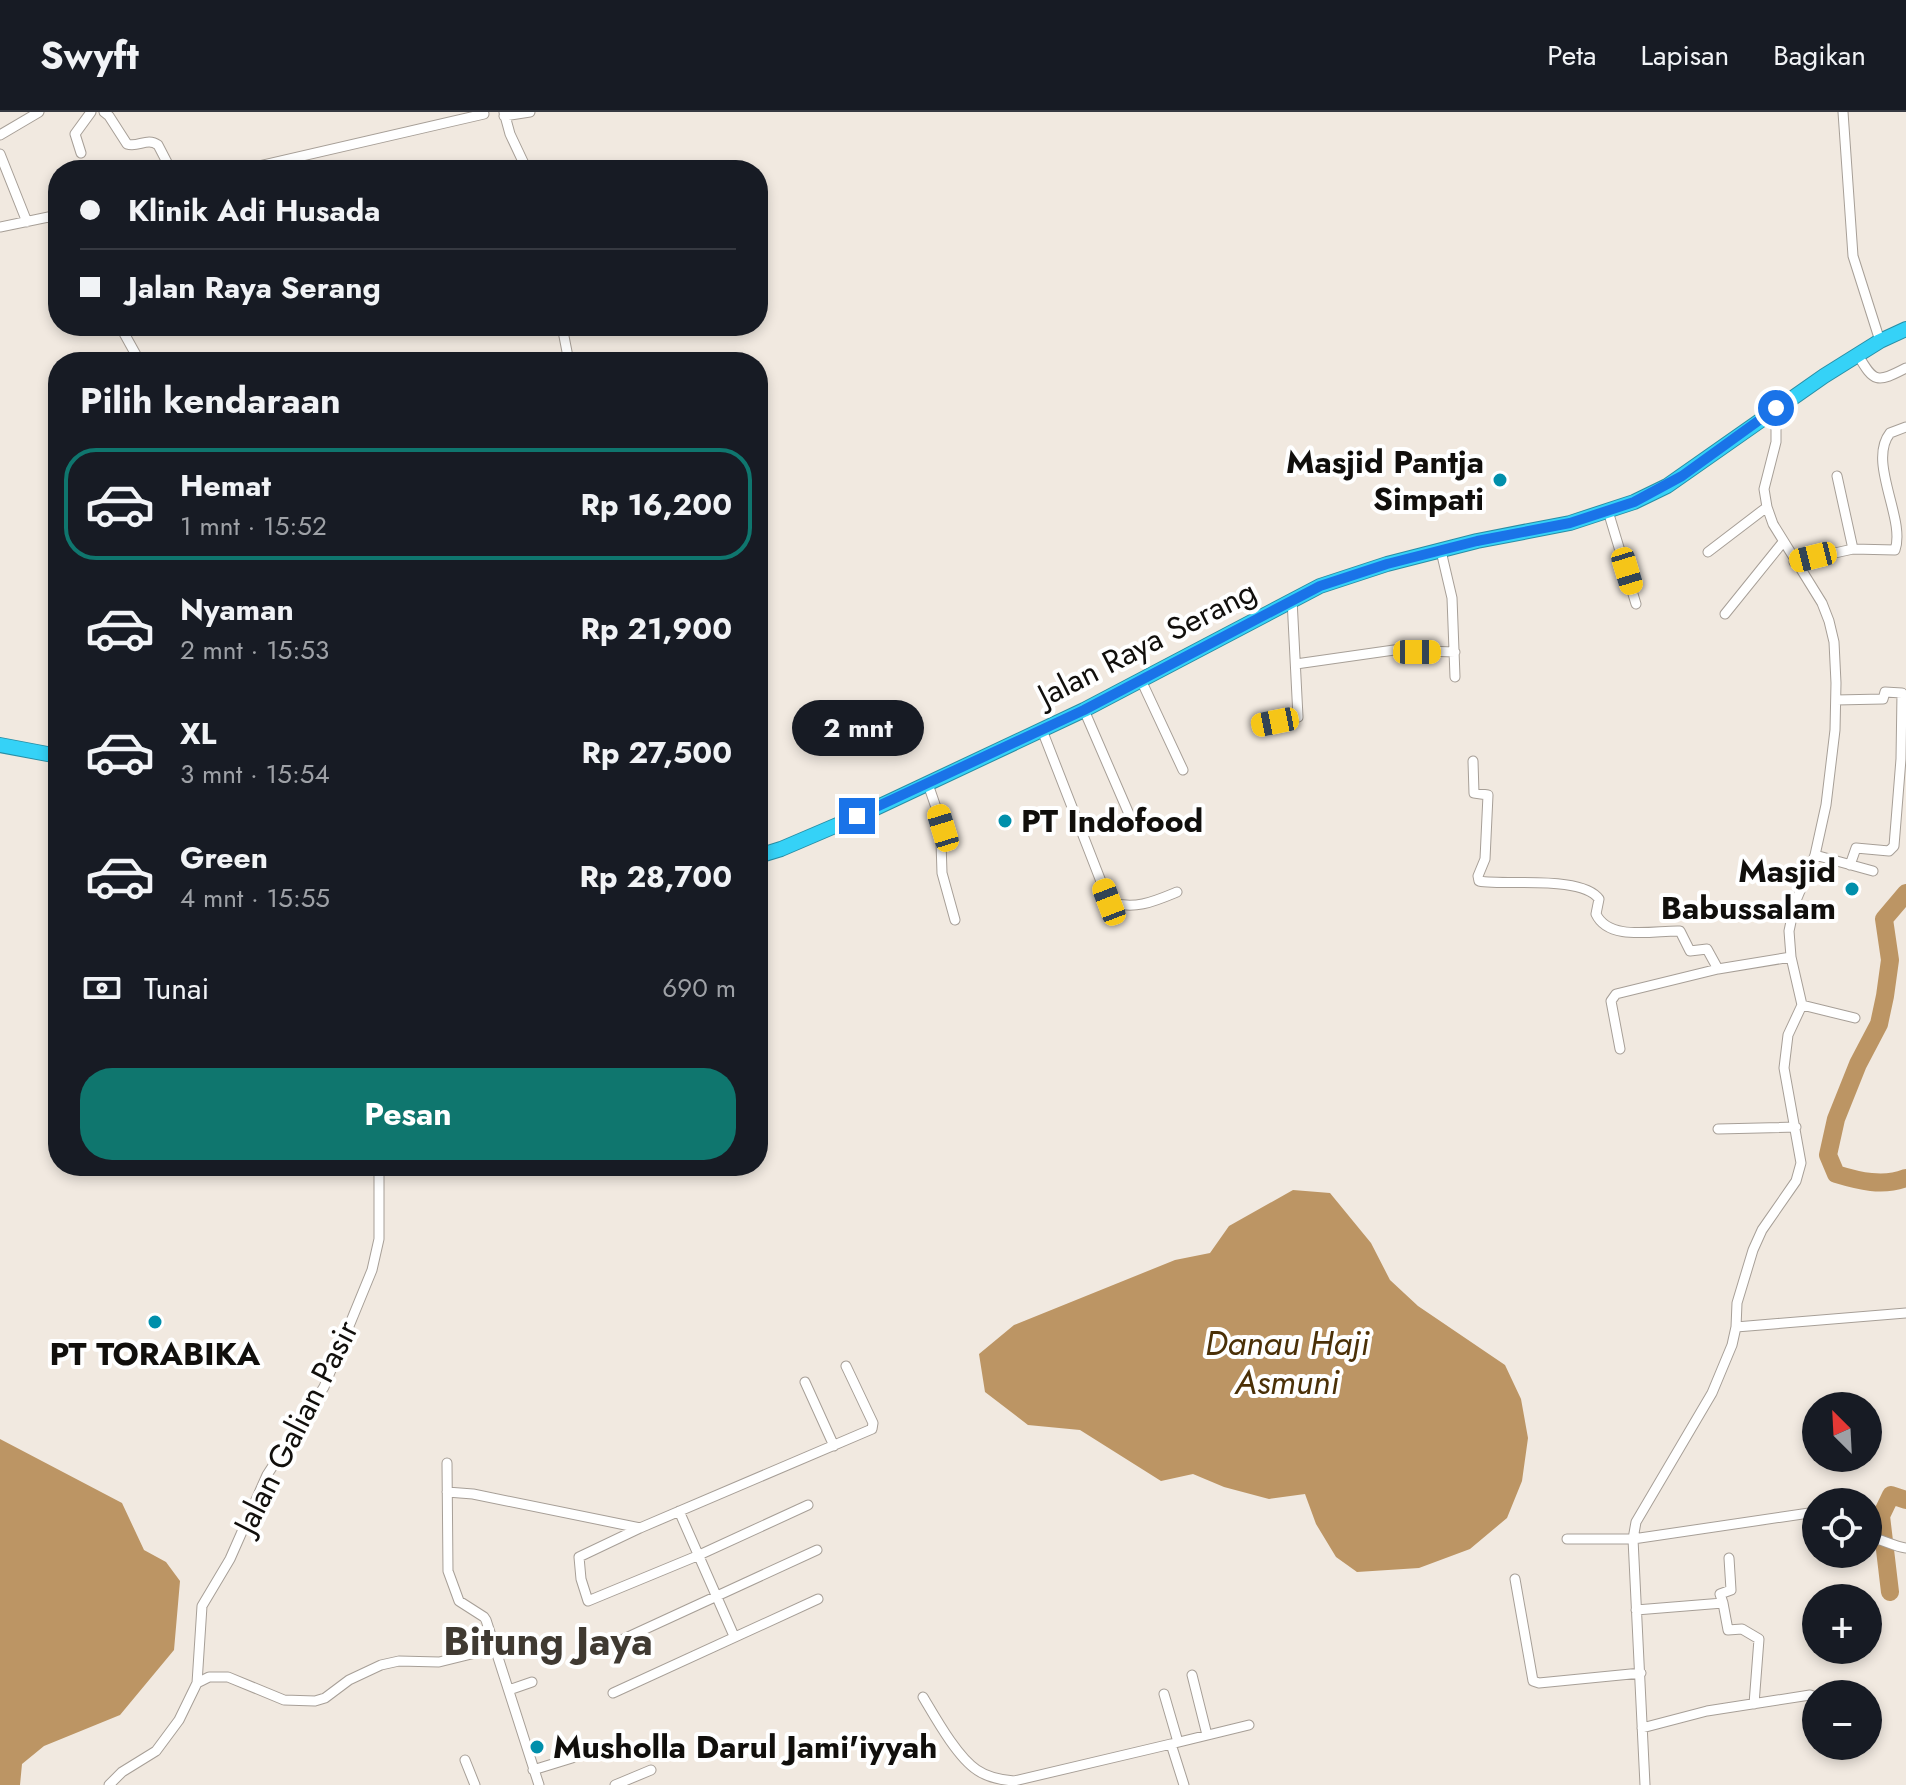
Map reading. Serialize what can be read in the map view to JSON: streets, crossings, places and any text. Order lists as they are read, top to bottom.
{
  "streets": {
    "highway": ["Jalan Raya Serang"],
    "street": ["Jalan Galian Pasir"]
  },
  "districts": ["Bitung Jaya"],
  "water": ["Danau Haji Asmuni"],
  "places": [
    "Masjid Pantja Simpati",
    "PT Indofood",
    "Masjid Babussalam",
    "PT TORABIKA",
    "Musholla Darul Jami'iyyah"
  ],
  "north": "top left",
  "page": {
    "header": "Swyft",
    "nav": ["Peta", "Lapisan", "Bagikan"],
    "banner": ["Klinik Adi Husada", "Jalan Raya Serang"],
    "heading": "Pilih kendaraan",
    "list": [
      {
        "name": "Hemat",
        "note": "1 mnt · 15:52",
        "value": "Rp 16,200"
      },
      {
        "name": "Nyaman",
        "note": "2 mnt · 15:53",
        "value": "Rp 21,900"
      },
      {
        "name": "XL",
        "note": "3 mnt · 15:54",
        "value": "Rp 27,500"
      },
      {
        "name": "Green",
        "note": "4 mnt · 15:55",
        "value": "Rp 28,700"
      }
    ],
    "bubble": "2 mnt",
    "pay": ["Tunai", "690 m"],
    "buttons": "Pesan",
    "map_buttons": ["+", "−"]
  }
}
